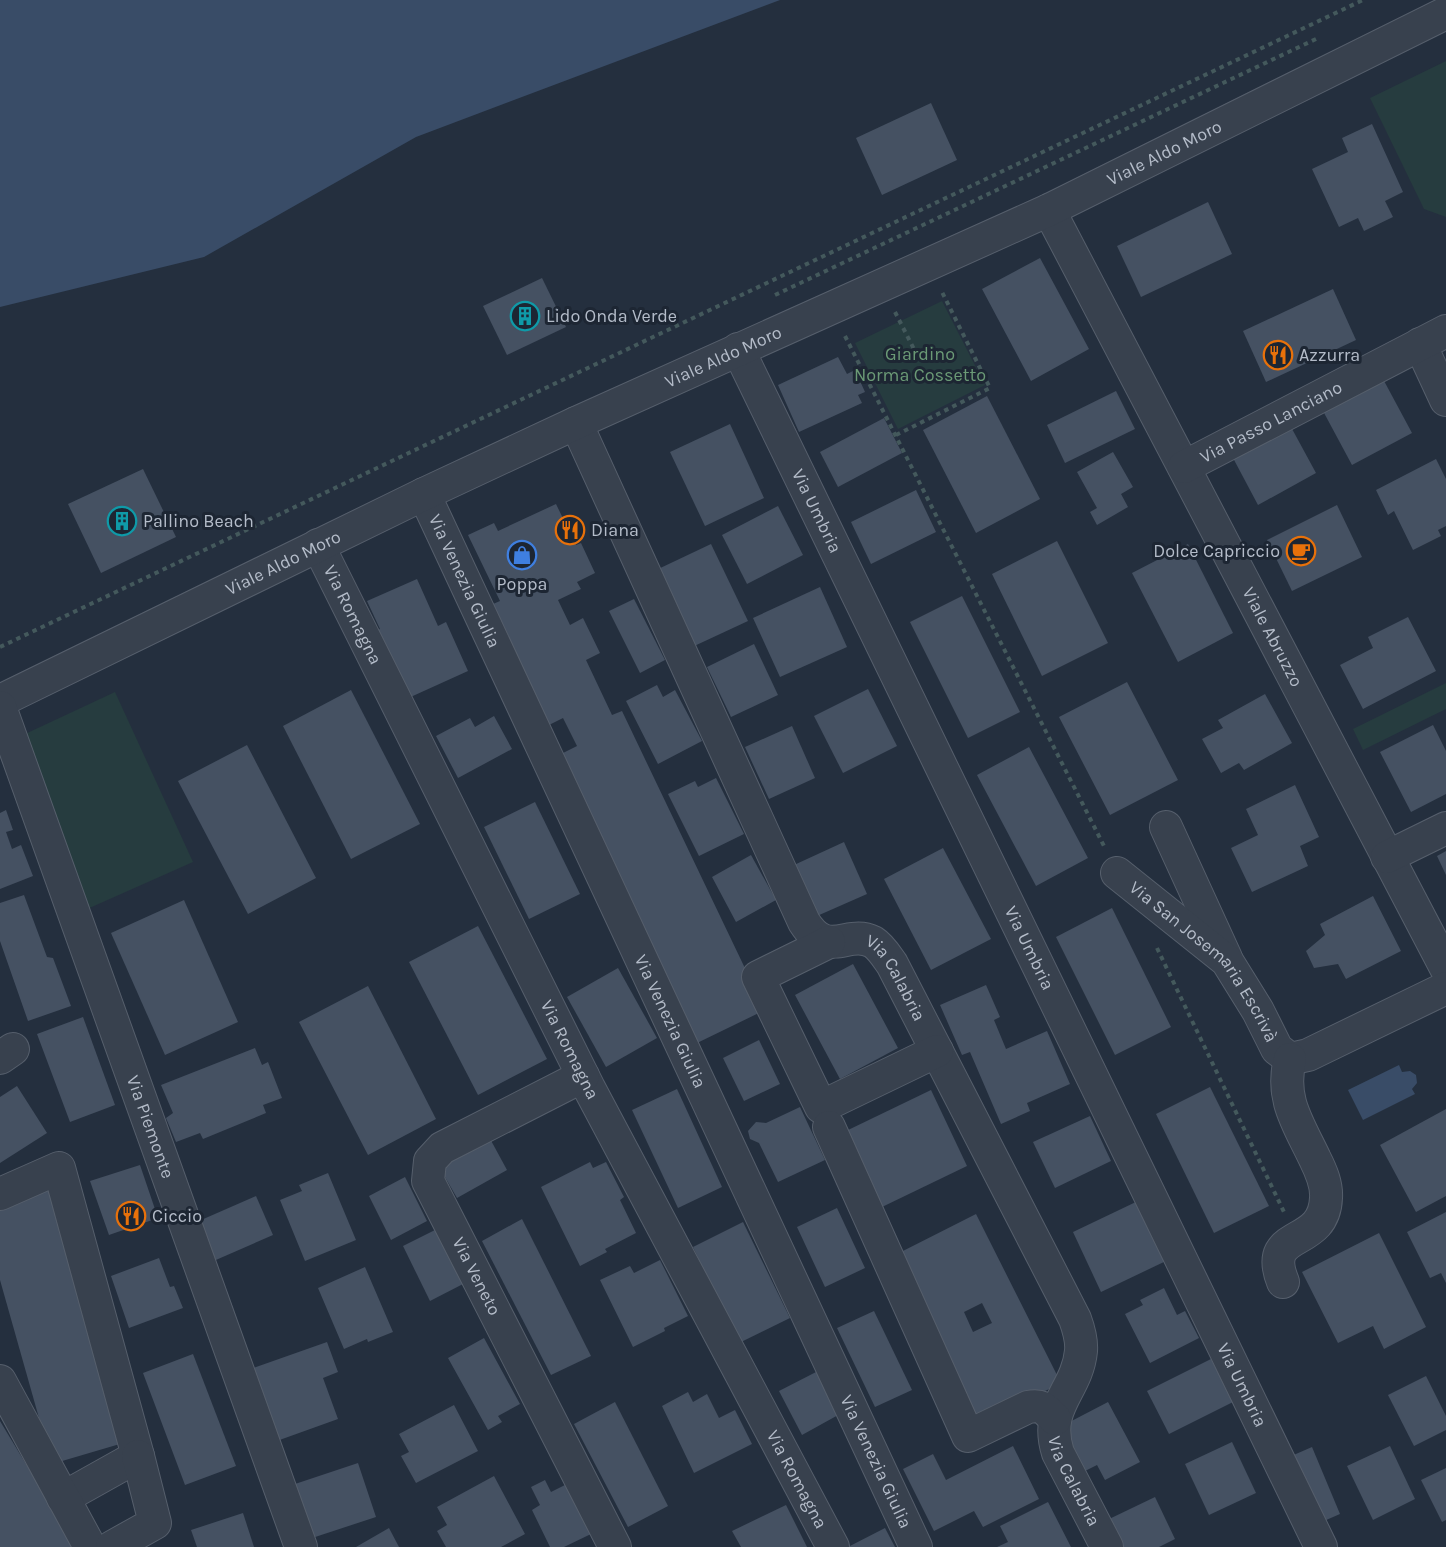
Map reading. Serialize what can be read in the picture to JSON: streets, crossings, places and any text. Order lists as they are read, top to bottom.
{
  "streets": {
    "street": [
      "Viale Aldo Moro",
      "Via Passo Lanciano",
      "Via Umbria",
      "Via Venezia Giulia",
      "Via Romagna",
      "Viale Abruzzo",
      "Via San Josemaria Escrivà",
      "Via Calabria",
      "Via Piemonte",
      "Via Veneto"
    ]
  },
  "crossings": [
    ["Viale Aldo Moro", "Via Umbria"],
    ["Viale Aldo Moro", "Via Venezia Giulia"],
    ["Viale Aldo Moro", "Via Romagna"],
    ["Viale Aldo Moro", "Viale Abruzzo"],
    ["Viale Aldo Moro", "Via Calabria"],
    ["Via Passo Lanciano", "Viale Abruzzo"],
    ["Via Romagna", "Via Veneto"]
  ],
  "parks": ["Giardino Norma Cossetto"],
  "places": {
    "building": ["Lido Onda Verde", "Pallino Beach"],
    "restaurant": ["Azzurra", "Diana", "Ciccio"],
    "cafe": ["Dolce Capriccio"],
    "shop": ["Poppa"]
  }
}
